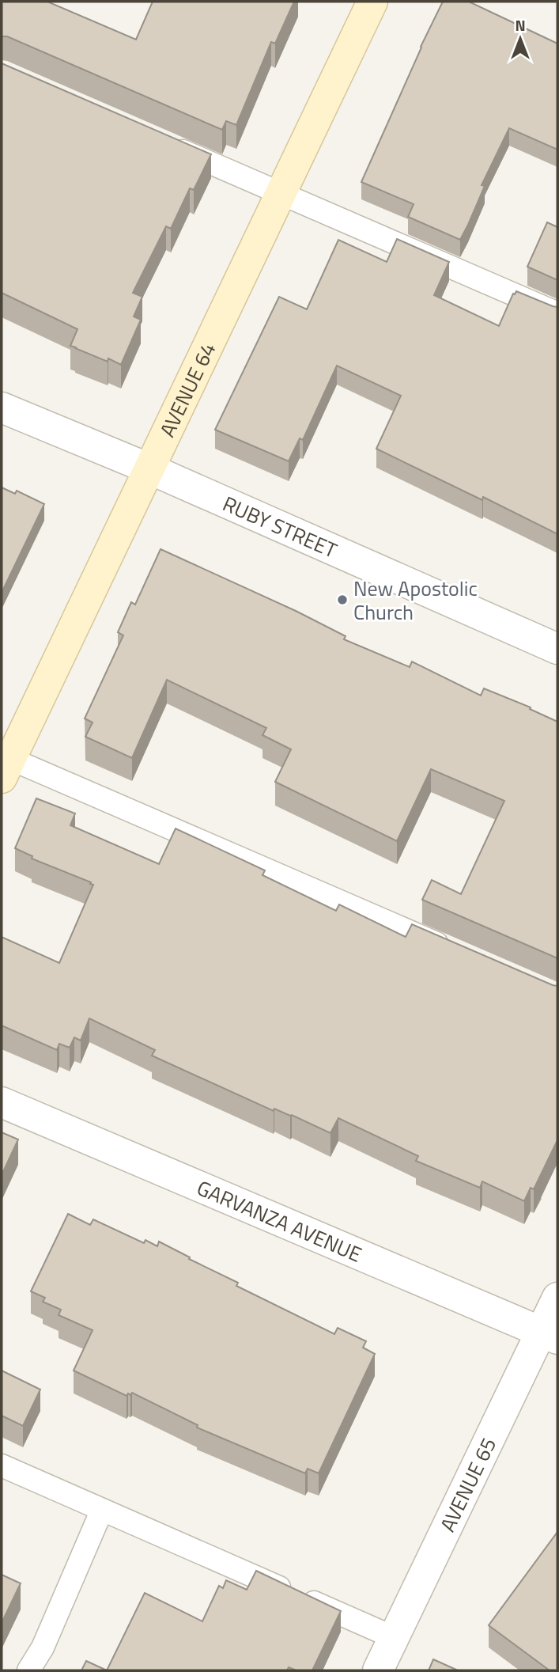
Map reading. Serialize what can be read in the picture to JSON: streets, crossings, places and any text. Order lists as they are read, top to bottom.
{
  "streets": {
    "street": [
      "AVENUE 64",
      "RUBY STREET",
      "GARVANZA AVENUE",
      "AVENUE 65"
    ]
  },
  "crossings": [
    ["AVENUE 64", "RUBY STREET"],
    ["GARVANZA AVENUE", "AVENUE 65"]
  ],
  "places": ["New Apostolic Church"],
  "north": "top"
}
